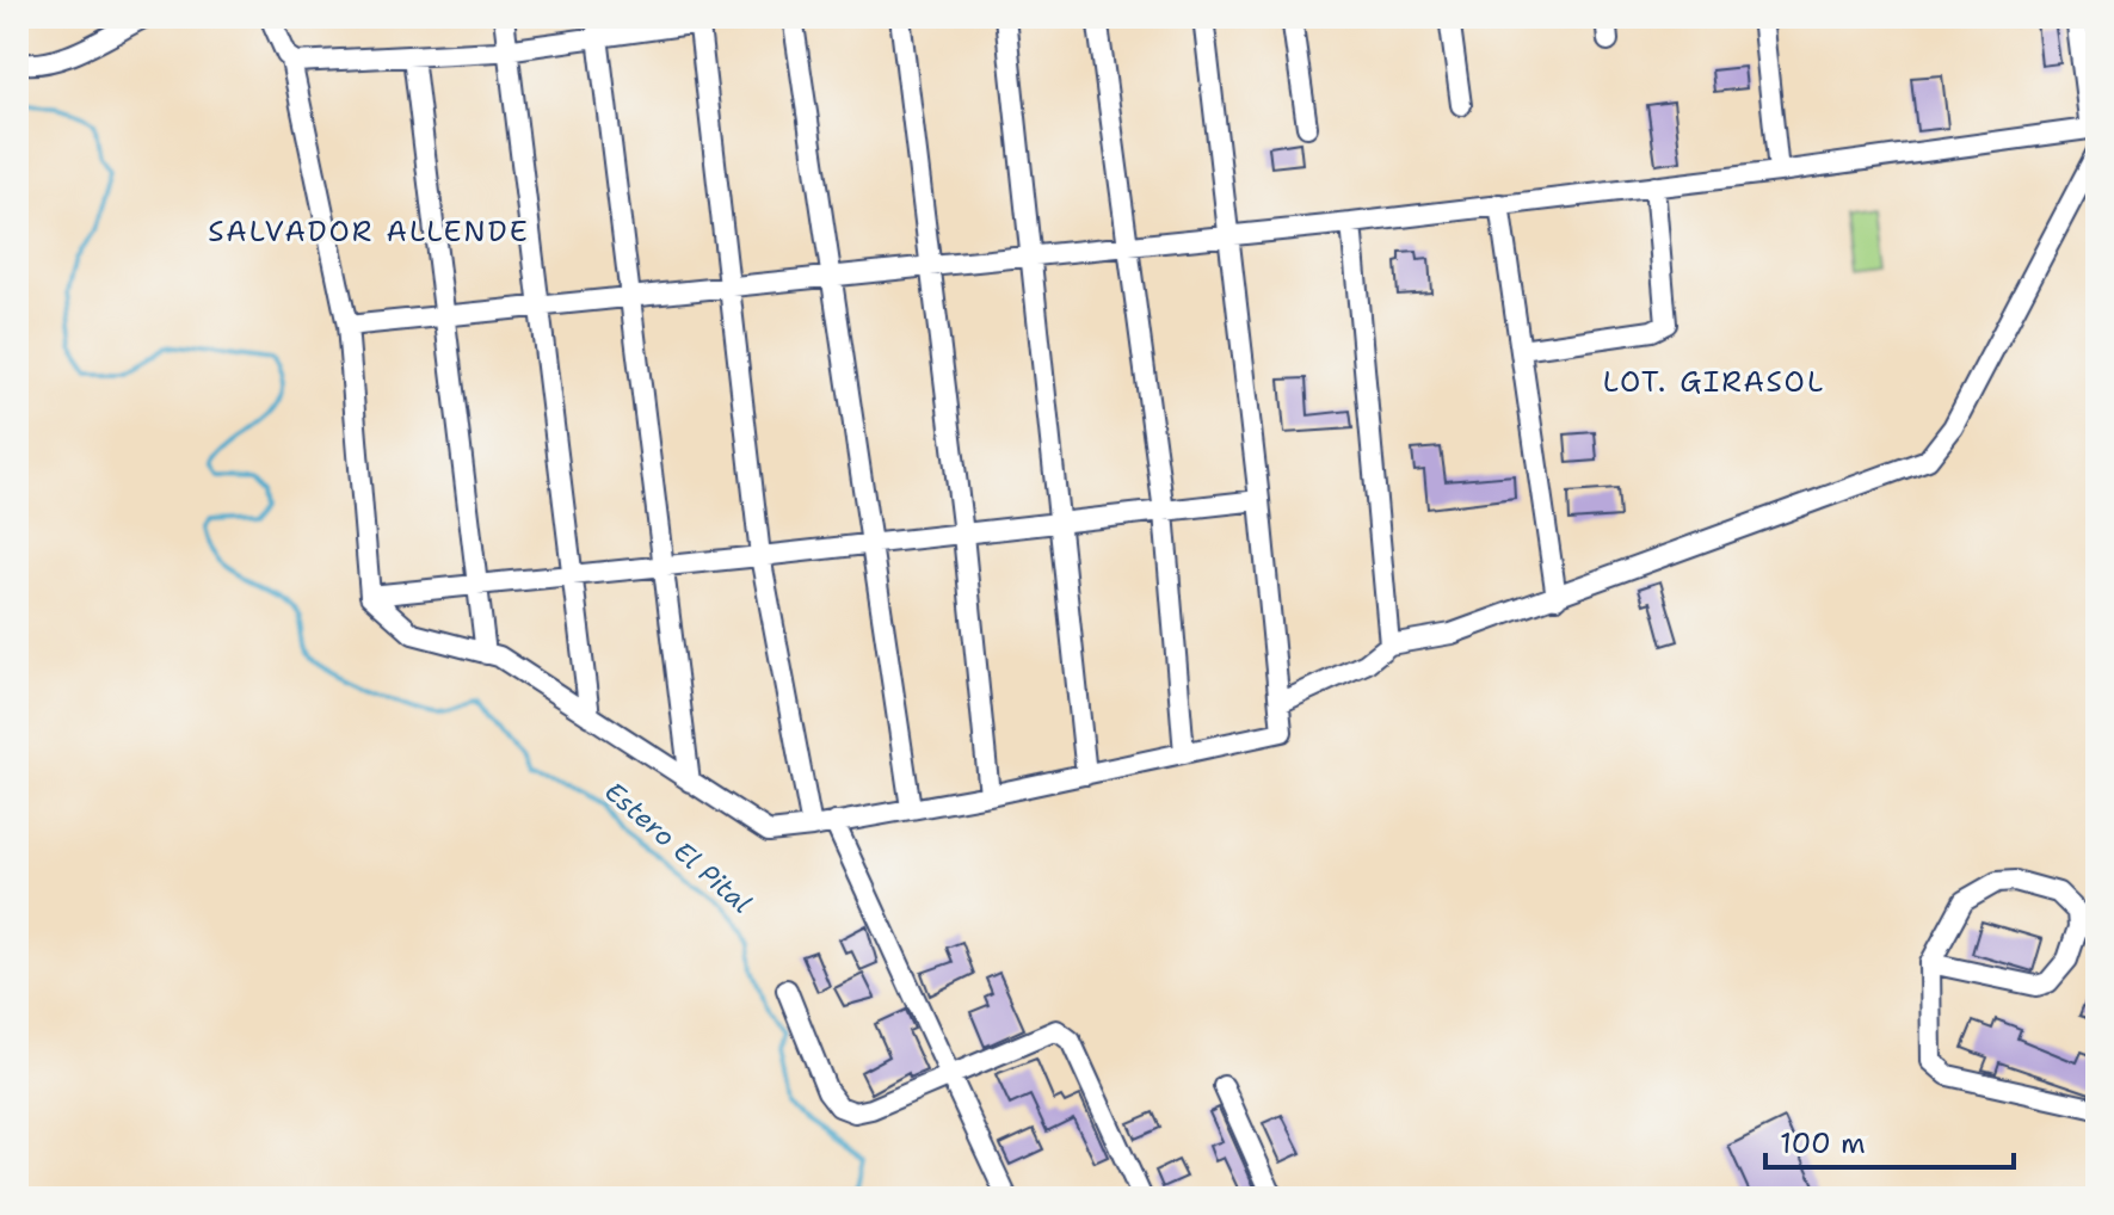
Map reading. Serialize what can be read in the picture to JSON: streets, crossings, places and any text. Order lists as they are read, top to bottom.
{
  "districts": ["SALVADOR ALLENDE", "LOT. GIRASOL"],
  "water": ["Estero El Pital"],
  "scale_bar": "100 m"
}
